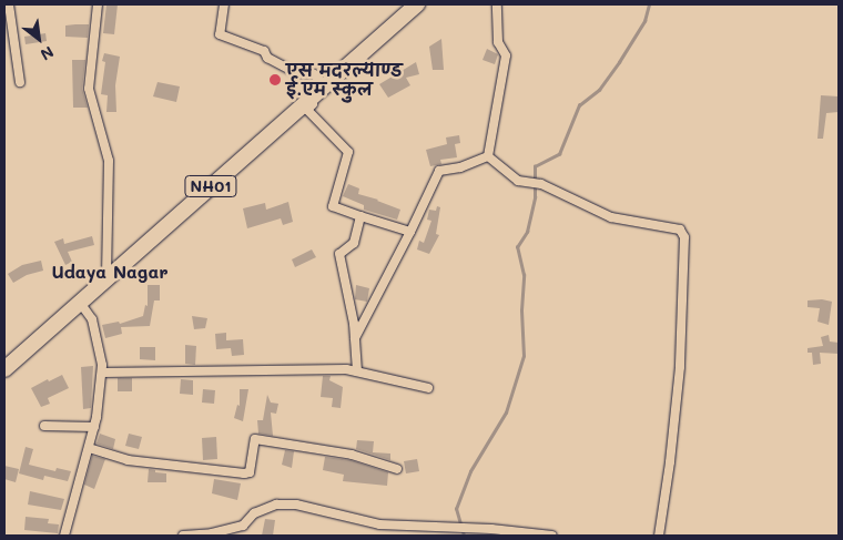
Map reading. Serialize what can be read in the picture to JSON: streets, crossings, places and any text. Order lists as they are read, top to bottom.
{
  "streets": {
    "highway": ["NH01"]
  },
  "districts": ["Udaya Nagar"],
  "places": ["एस मदरल्याण्ड ई.एम स्कुल"],
  "north": "bottom right"
}
